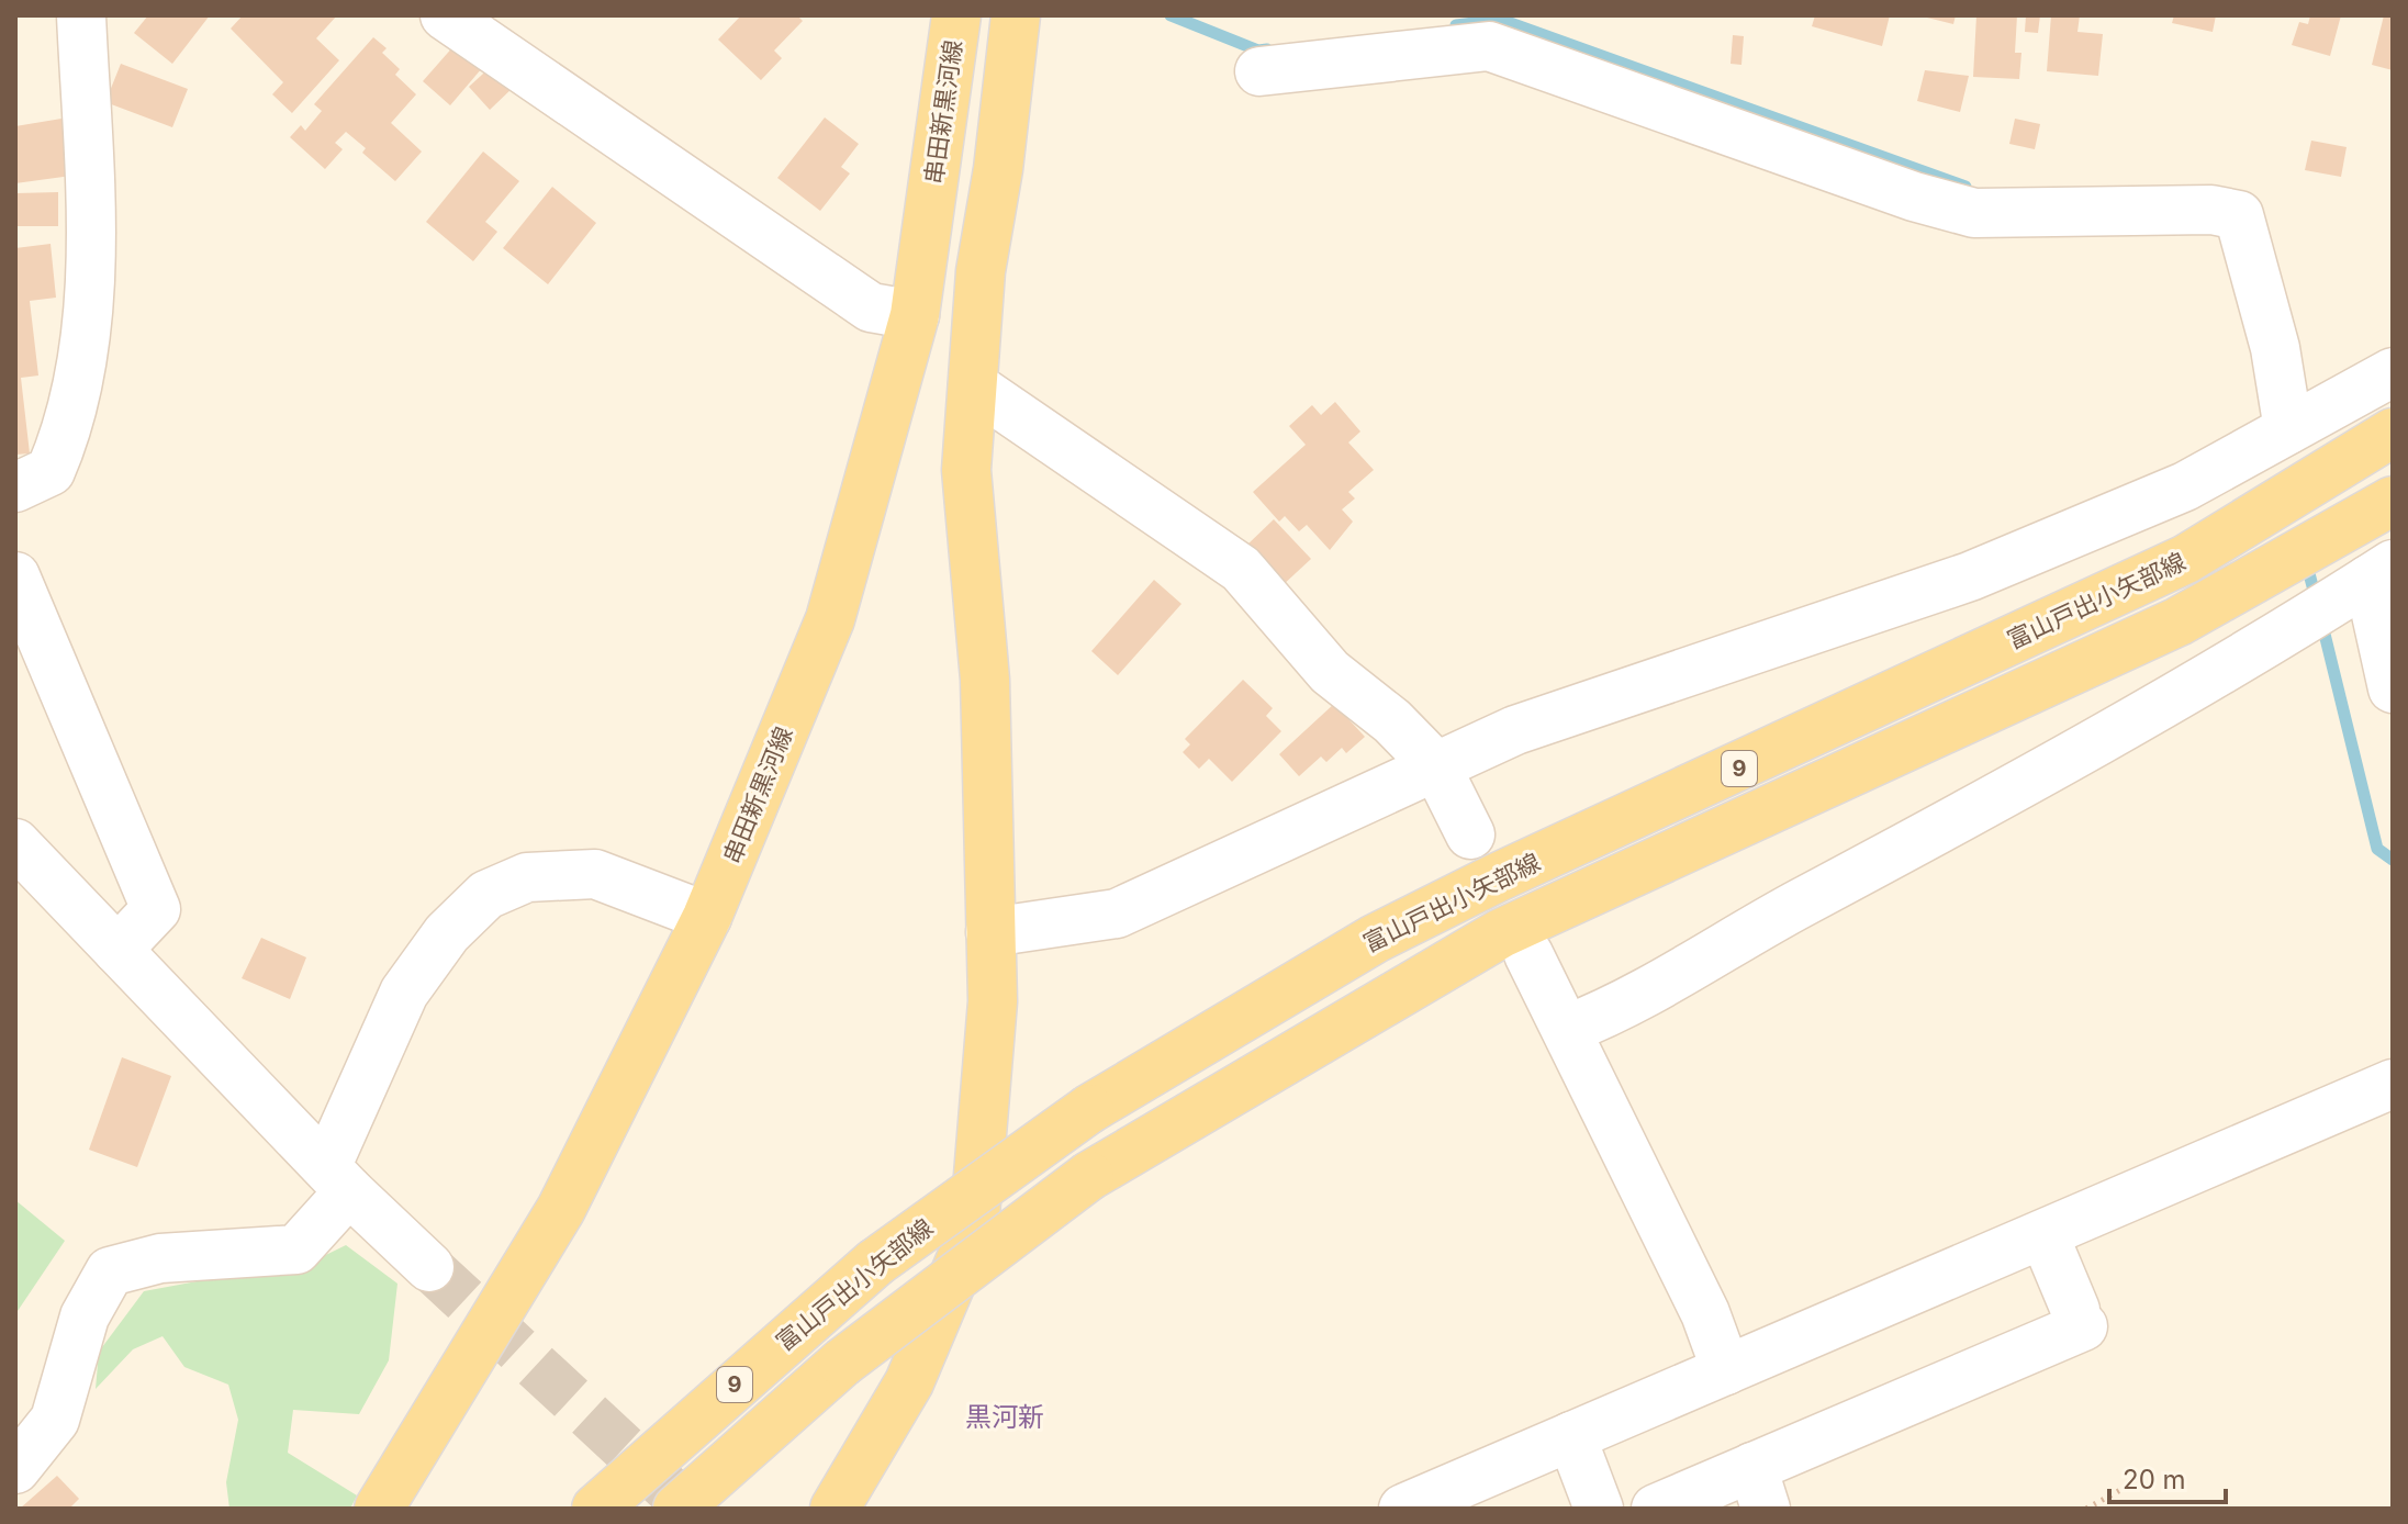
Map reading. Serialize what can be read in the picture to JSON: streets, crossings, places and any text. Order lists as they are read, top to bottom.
{
  "streets": {
    "main road": ["串田新黒河線", "富山戸出小矢部線", "9"]
  },
  "districts": ["黒河新"],
  "scale_bar": "20 m"
}
